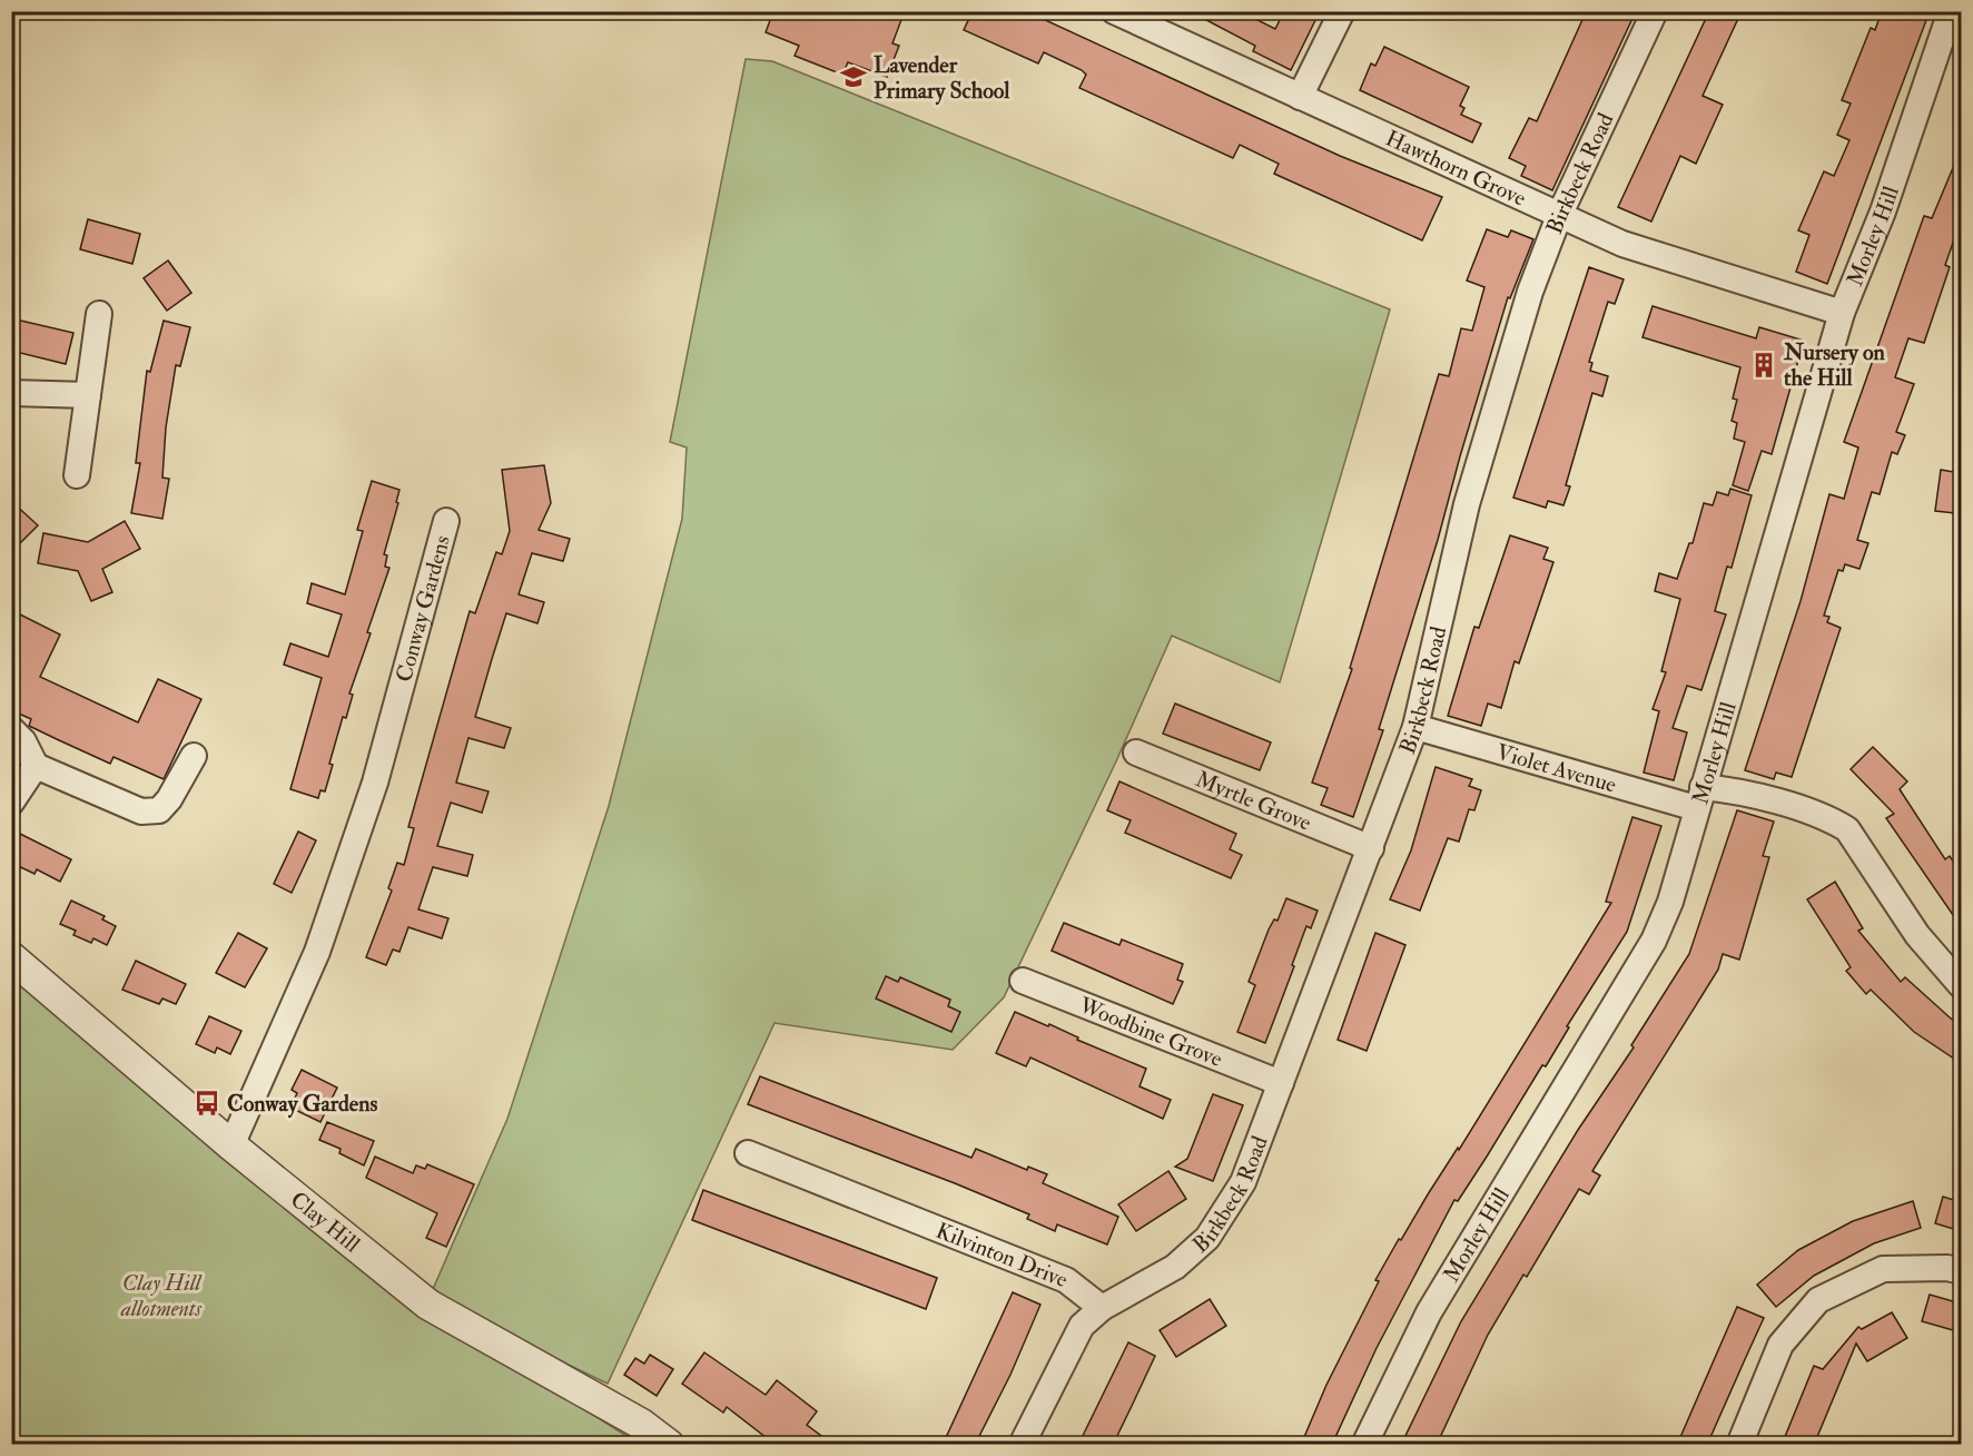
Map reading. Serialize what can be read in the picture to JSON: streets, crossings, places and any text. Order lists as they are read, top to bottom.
{
  "streets": {
    "street": [
      "Hawthorn Grove",
      "Birkbeck Road",
      "Morley Hill",
      "Conway Gardens",
      "Violet Avenue",
      "Myrtle Grove",
      "Woodbine Grove",
      "Clay Hill",
      "Kilvinton Drive"
    ]
  },
  "crossings": [
    ["Hawthorn Grove", "Birkbeck Road"],
    ["Hawthorn Grove", "Morley Hill"],
    ["Birkbeck Road", "Violet Avenue"],
    ["Birkbeck Road", "Myrtle Grove"],
    ["Birkbeck Road", "Woodbine Grove"],
    ["Birkbeck Road", "Kilvinton Drive"],
    ["Morley Hill", "Violet Avenue"],
    ["Conway Gardens", "Clay Hill"]
  ],
  "parks": ["Clay Hill allotments"],
  "places": {
    "school or university": ["Lavender Primary School"],
    "building": ["Nursery on the Hill"],
    "bus stop": ["Conway Gardens"]
  }
}
